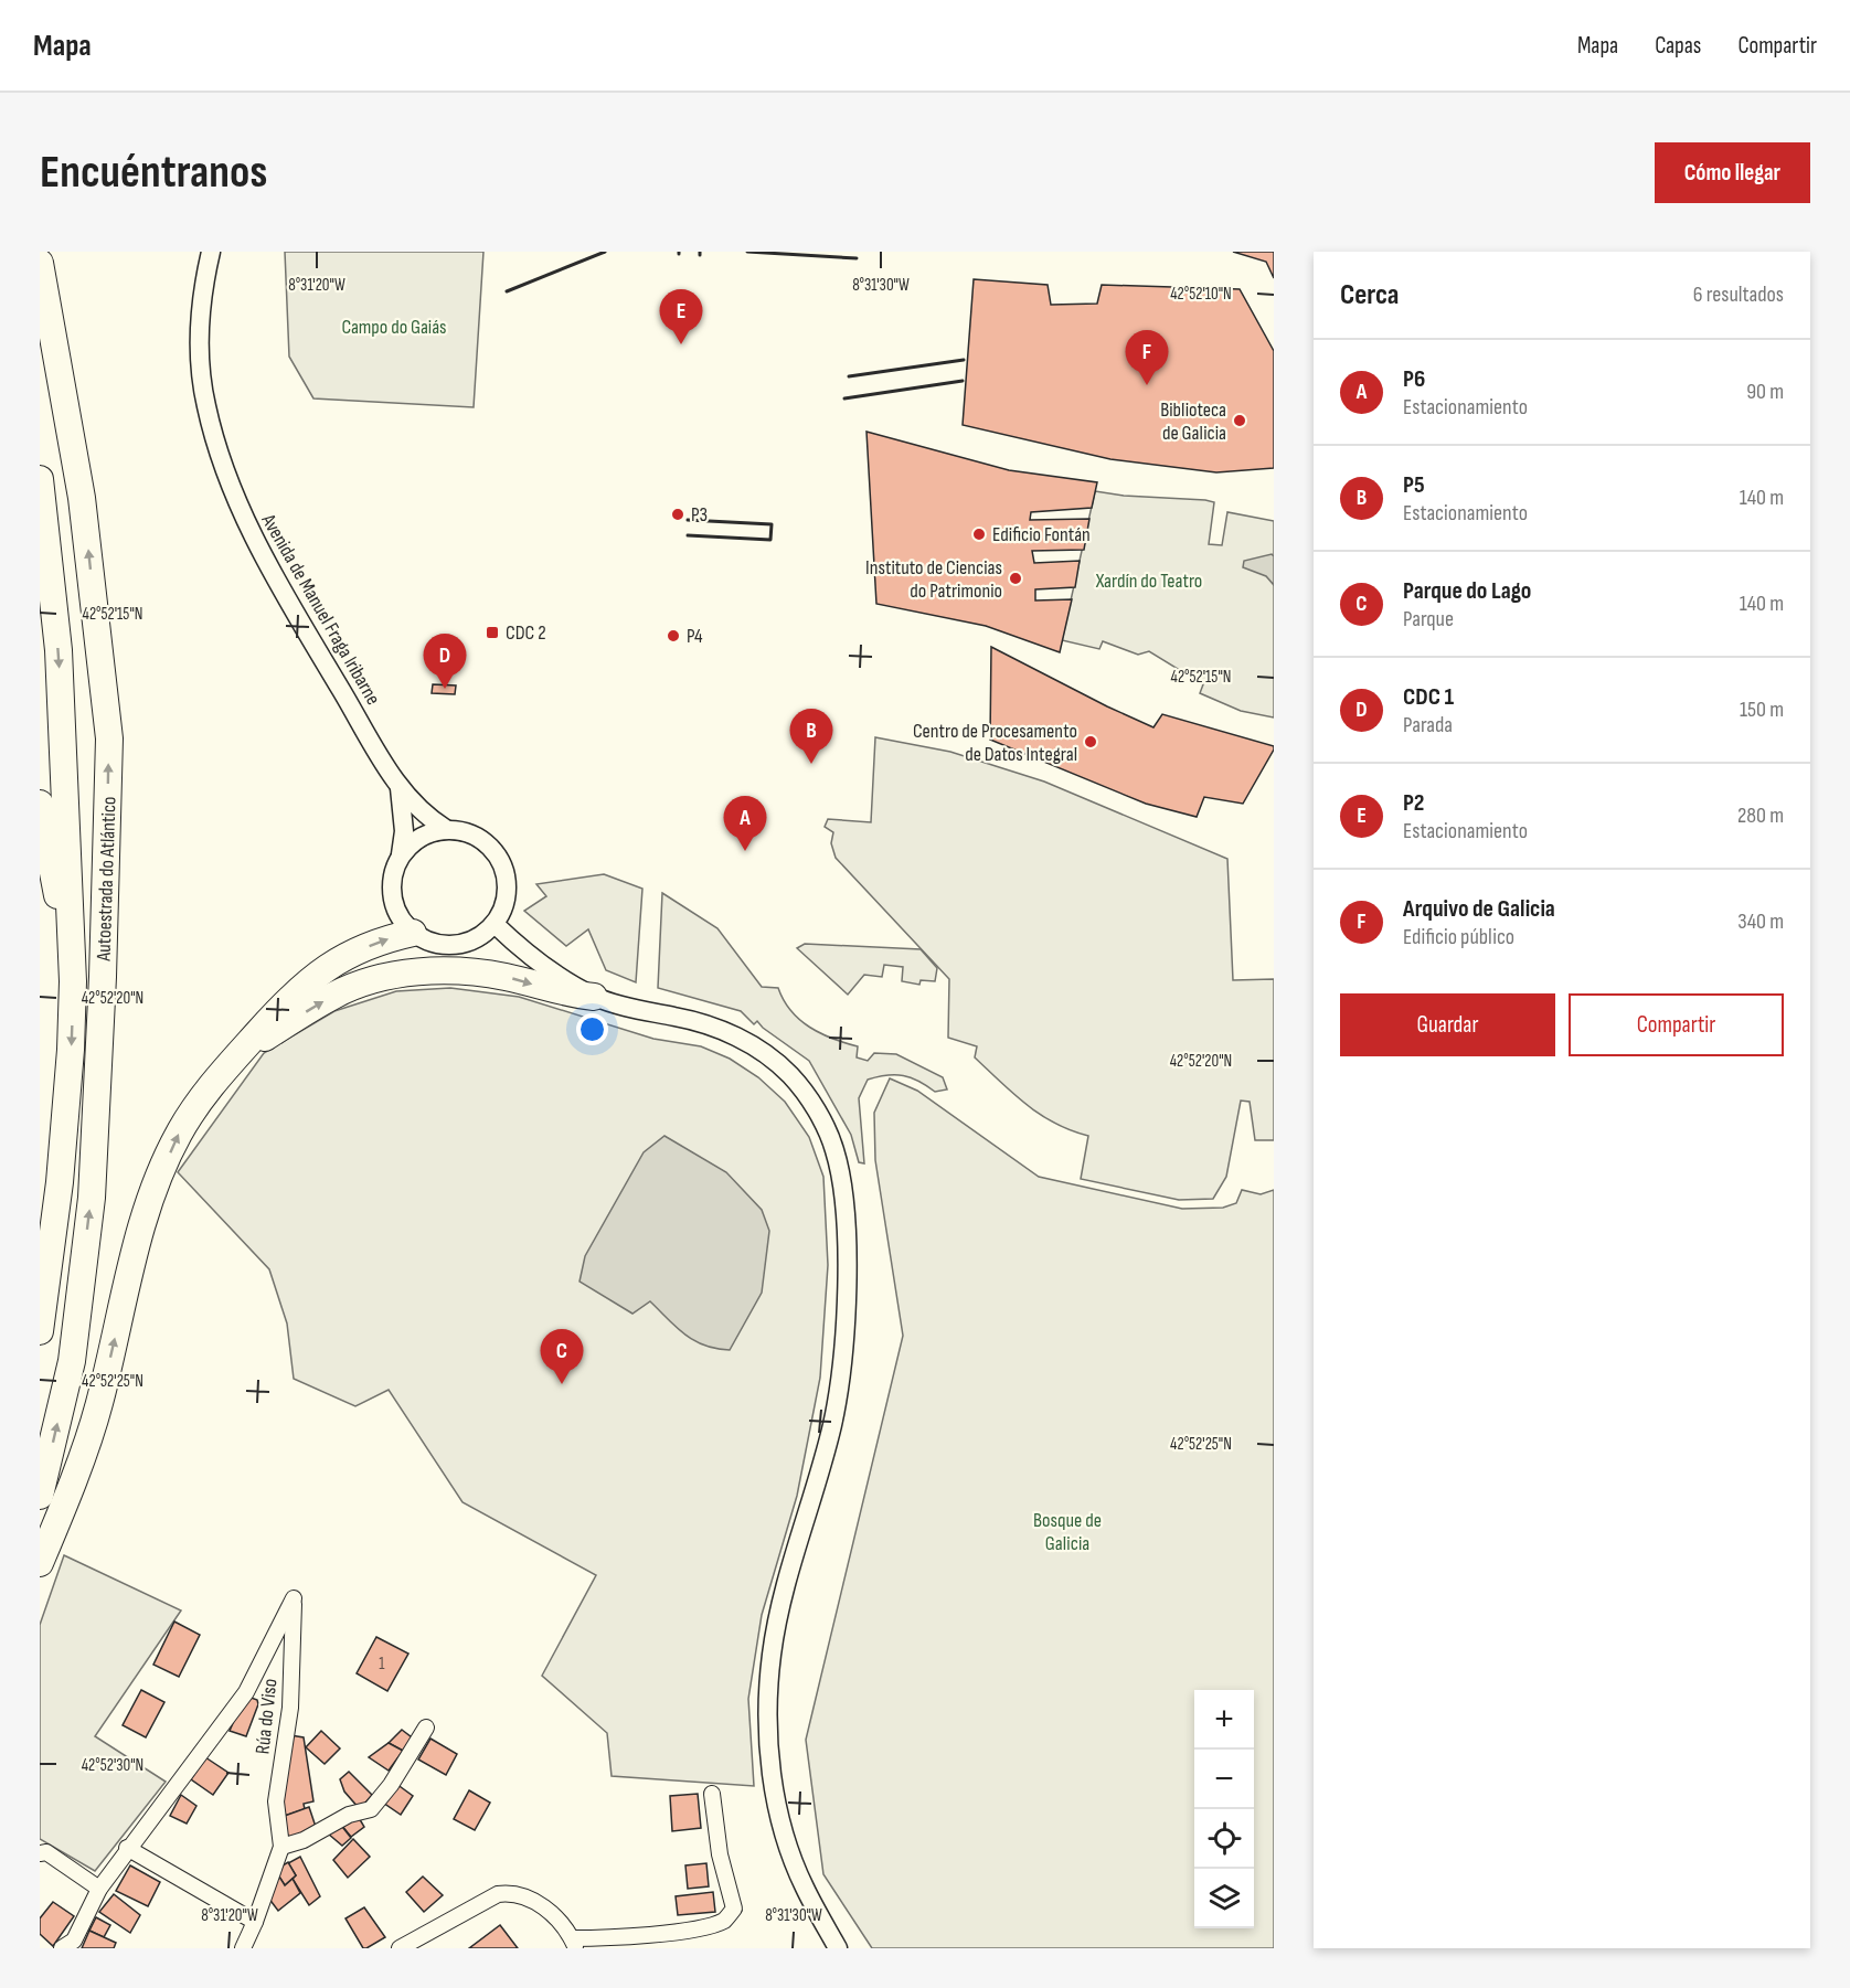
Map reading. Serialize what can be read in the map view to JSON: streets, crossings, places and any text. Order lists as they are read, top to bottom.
{
  "streets": {
    "highway": ["Autoestrada do Atlántico"],
    "street": ["Avenida de Manuel Fraga Iribarne", "Rúa do Viso"]
  },
  "parks": ["Campo do Gaiás", "Xardín do Teatro", "Bosque de Galicia"],
  "places": {
    "other": [
      "Biblioteca de Galicia",
      "P3",
      "Edificio Fontán",
      "Instituto de Ciencias do Patrimonio",
      "P4",
      "Centro de Procesamento de Datos Integral"
    ],
    "transit": ["CDC 2"]
  },
  "house_numbers": ["1"],
  "page": {
    "header": "Mapa",
    "nav": ["Mapa", "Capas", "Compartir"],
    "buttons": [
      "Cómo llegar",
      ["Guardar", "Compartir"]
    ],
    "title": "Encuéntranos",
    "heading": ["Cerca", "6 resultados"],
    "pins": [
      "E",
      "F",
      "D",
      "B",
      "A",
      "C"
    ],
    "list": [
      {
        "mark": "A",
        "name": "P6",
        "note": "Estacionamiento",
        "value": "90 m"
      },
      {
        "mark": "B",
        "name": "P5",
        "note": "Estacionamiento",
        "value": "140 m"
      },
      {
        "mark": "C",
        "name": "Parque do Lago",
        "note": "Parque",
        "value": "140 m"
      },
      {
        "mark": "D",
        "name": "CDC 1",
        "note": "Parada",
        "value": "150 m"
      },
      {
        "mark": "E",
        "name": "P2",
        "note": "Estacionamiento",
        "value": "280 m"
      },
      {
        "mark": "F",
        "name": "Arquivo de Galicia",
        "note": "Edificio público",
        "value": "340 m"
      }
    ],
    "map_buttons": ["+", "−"]
  },
  "coordinates": [
    "8°31'20\"W",
    "8°31'30\"W",
    "42°52'10\"N",
    "42°52'15\"N",
    "42°52'20\"N",
    "42°52'25\"N",
    "42°52'30\"N"
  ]
}
